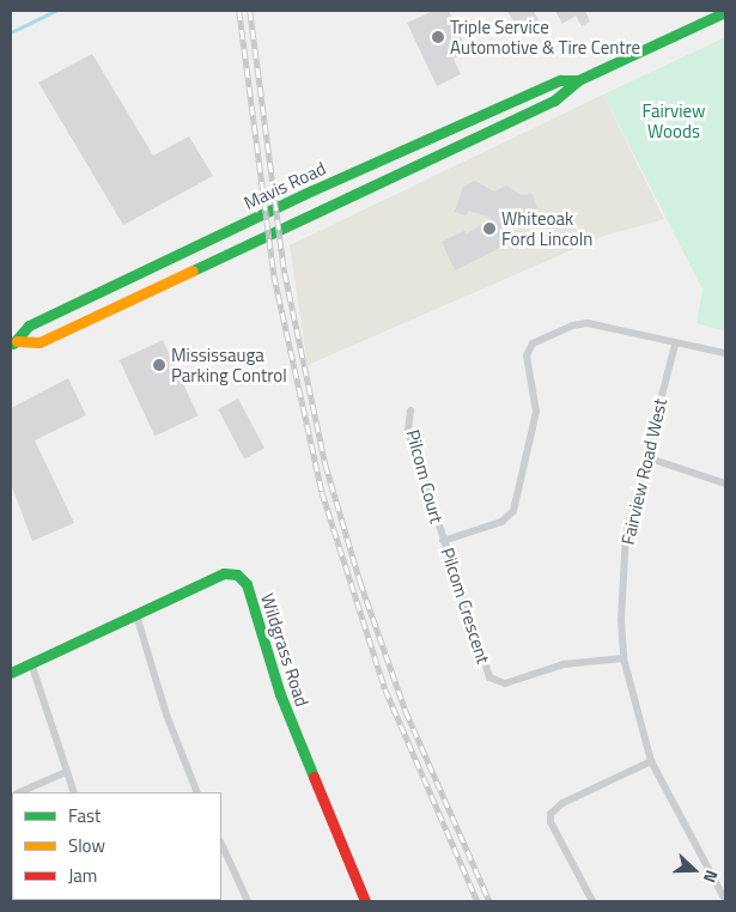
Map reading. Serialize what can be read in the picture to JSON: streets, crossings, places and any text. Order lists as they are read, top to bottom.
{
  "streets": {
    "main road": ["Mavis Road", "Wildgrass Road"],
    "street": ["Fairview Road West", "Pilcom Court", "Pilcom Crescent"]
  },
  "crossings": [
    ["Fairview Road West", "Pilcom Crescent"],
    ["Pilcom Court", "Pilcom Crescent"]
  ],
  "parks": ["Fairview Woods"],
  "places": ["Triple Service Automotive & Tire Centre", "Whiteoak Ford Lincoln", "Mississauga Parking Control"],
  "legend": ["Fast", "Slow", "Jam"],
  "north": "right"
}
